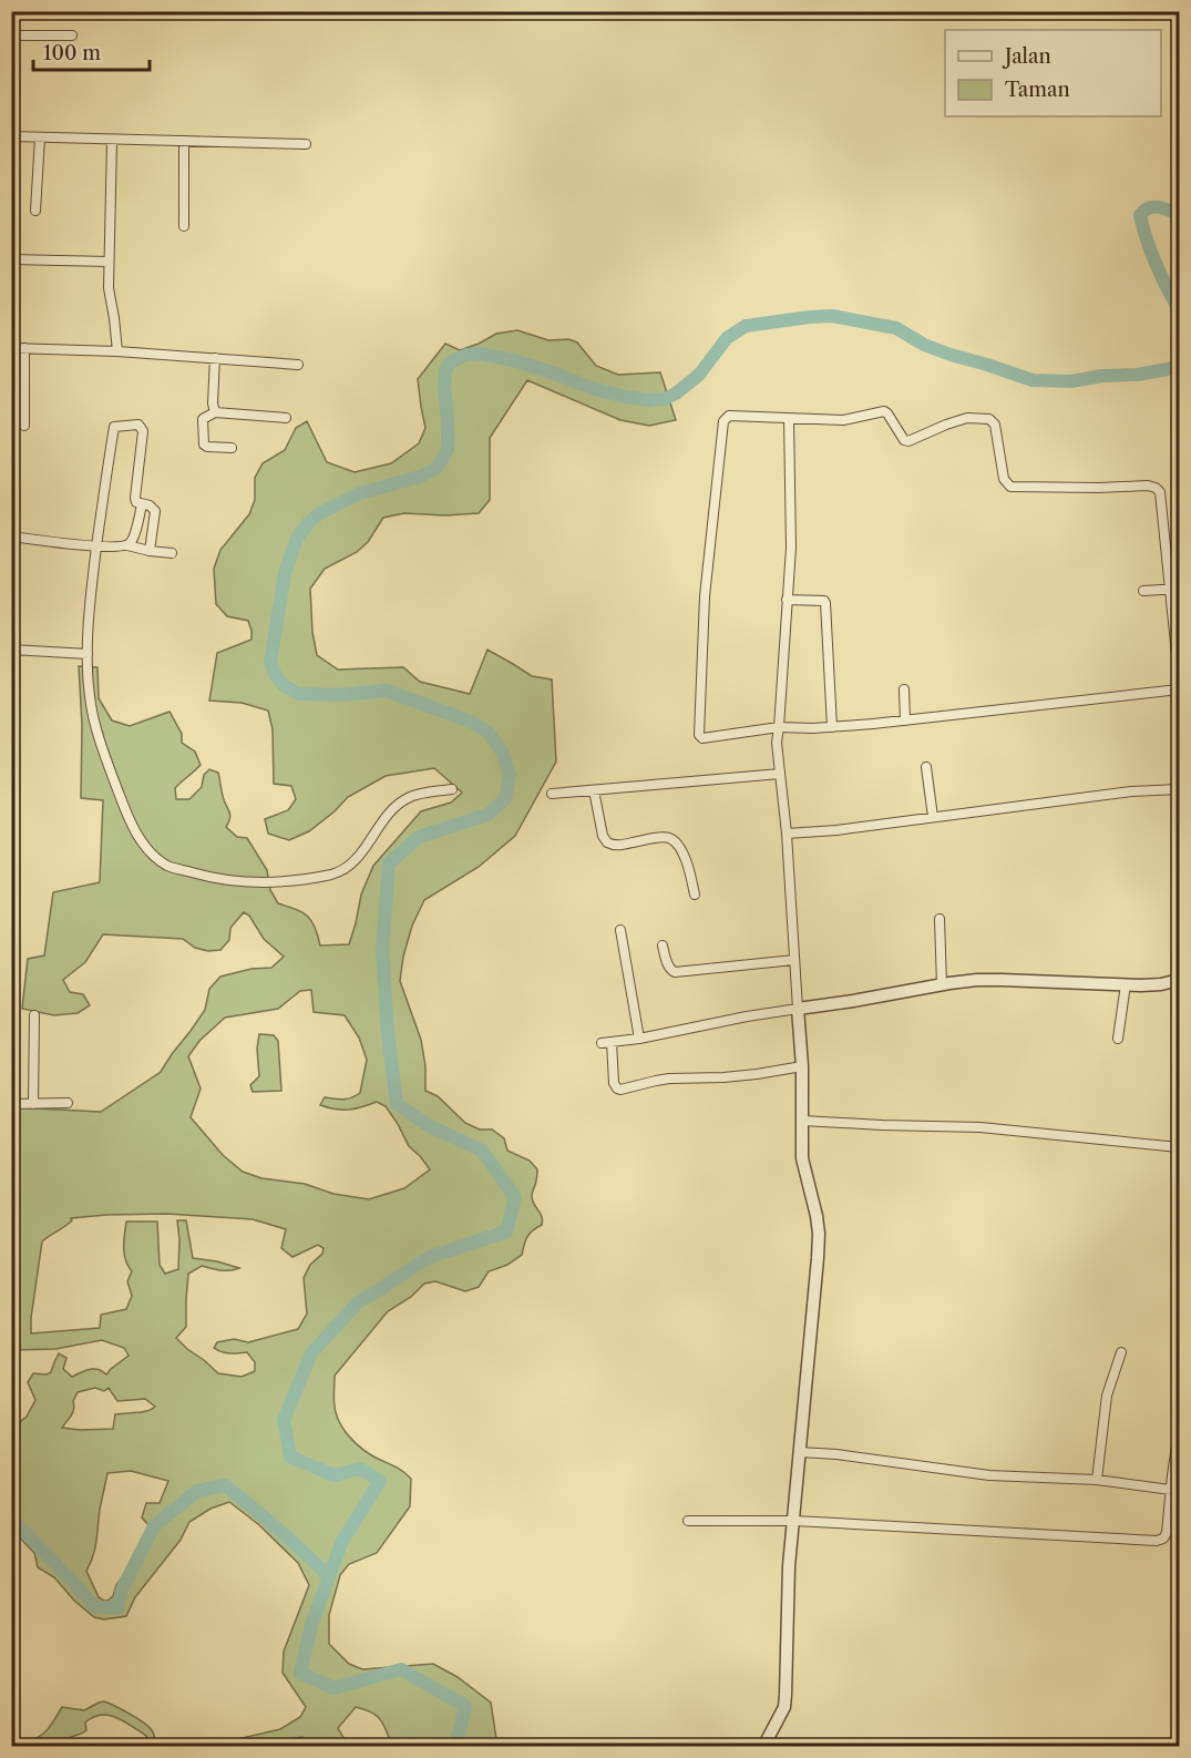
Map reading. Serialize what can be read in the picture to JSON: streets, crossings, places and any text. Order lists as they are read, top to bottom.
{
  "legend": ["Jalan", "Taman"],
  "scale_bar": "100 m"
}
